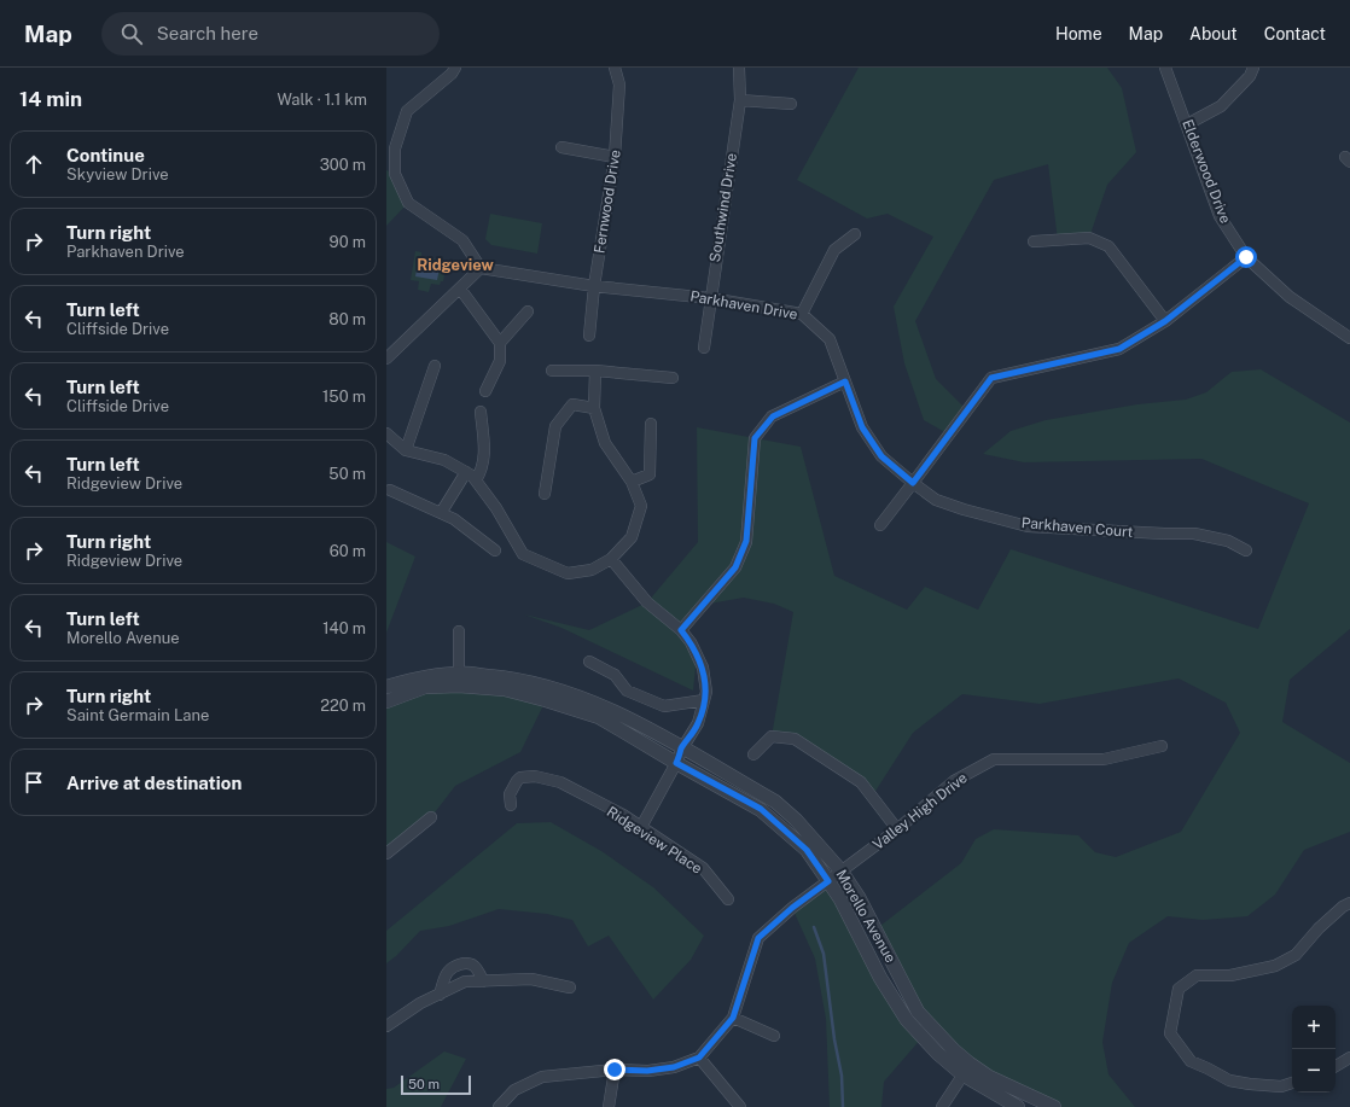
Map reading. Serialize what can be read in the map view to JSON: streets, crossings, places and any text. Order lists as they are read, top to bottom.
{
  "streets": {
    "street": [
      "Elderwood Drive",
      "Fernwood Drive",
      "Southwind Drive",
      "Parkhaven Drive",
      "Parkhaven Court",
      "Valley High Drive",
      "Ridgeview Place",
      "Morello Avenue"
    ]
  },
  "crossings": [
    ["Fernwood Drive", "Parkhaven Drive"],
    ["Southwind Drive", "Parkhaven Drive"],
    ["Parkhaven Drive", "Parkhaven Court"],
    ["Valley High Drive", "Morello Avenue"]
  ],
  "districts": ["Ridgeview"],
  "scale_bar": "50 m",
  "page": {
    "header": "Map",
    "search": "Search here",
    "nav": [
      "Home",
      "Map",
      "About",
      "Contact"
    ],
    "heading": ["14 min", "Walk · 1.1 km"],
    "list": [
      ["Continue", "Skyview Drive", "300 m"],
      ["Turn right", "Parkhaven Drive", "90 m"],
      ["Turn left", "Cliffside Drive", "80 m"],
      ["Turn left", "Cliffside Drive", "150 m"],
      ["Turn left", "Ridgeview Drive", "50 m"],
      ["Turn right", "Ridgeview Drive", "60 m"],
      ["Turn left", "Morello Avenue", "140 m"],
      ["Turn right", "Saint Germain Lane", "220 m"],
      "Arrive at destination"
    ],
    "map_buttons": ["+", "−"],
    "scale": "50 m"
  }
}
